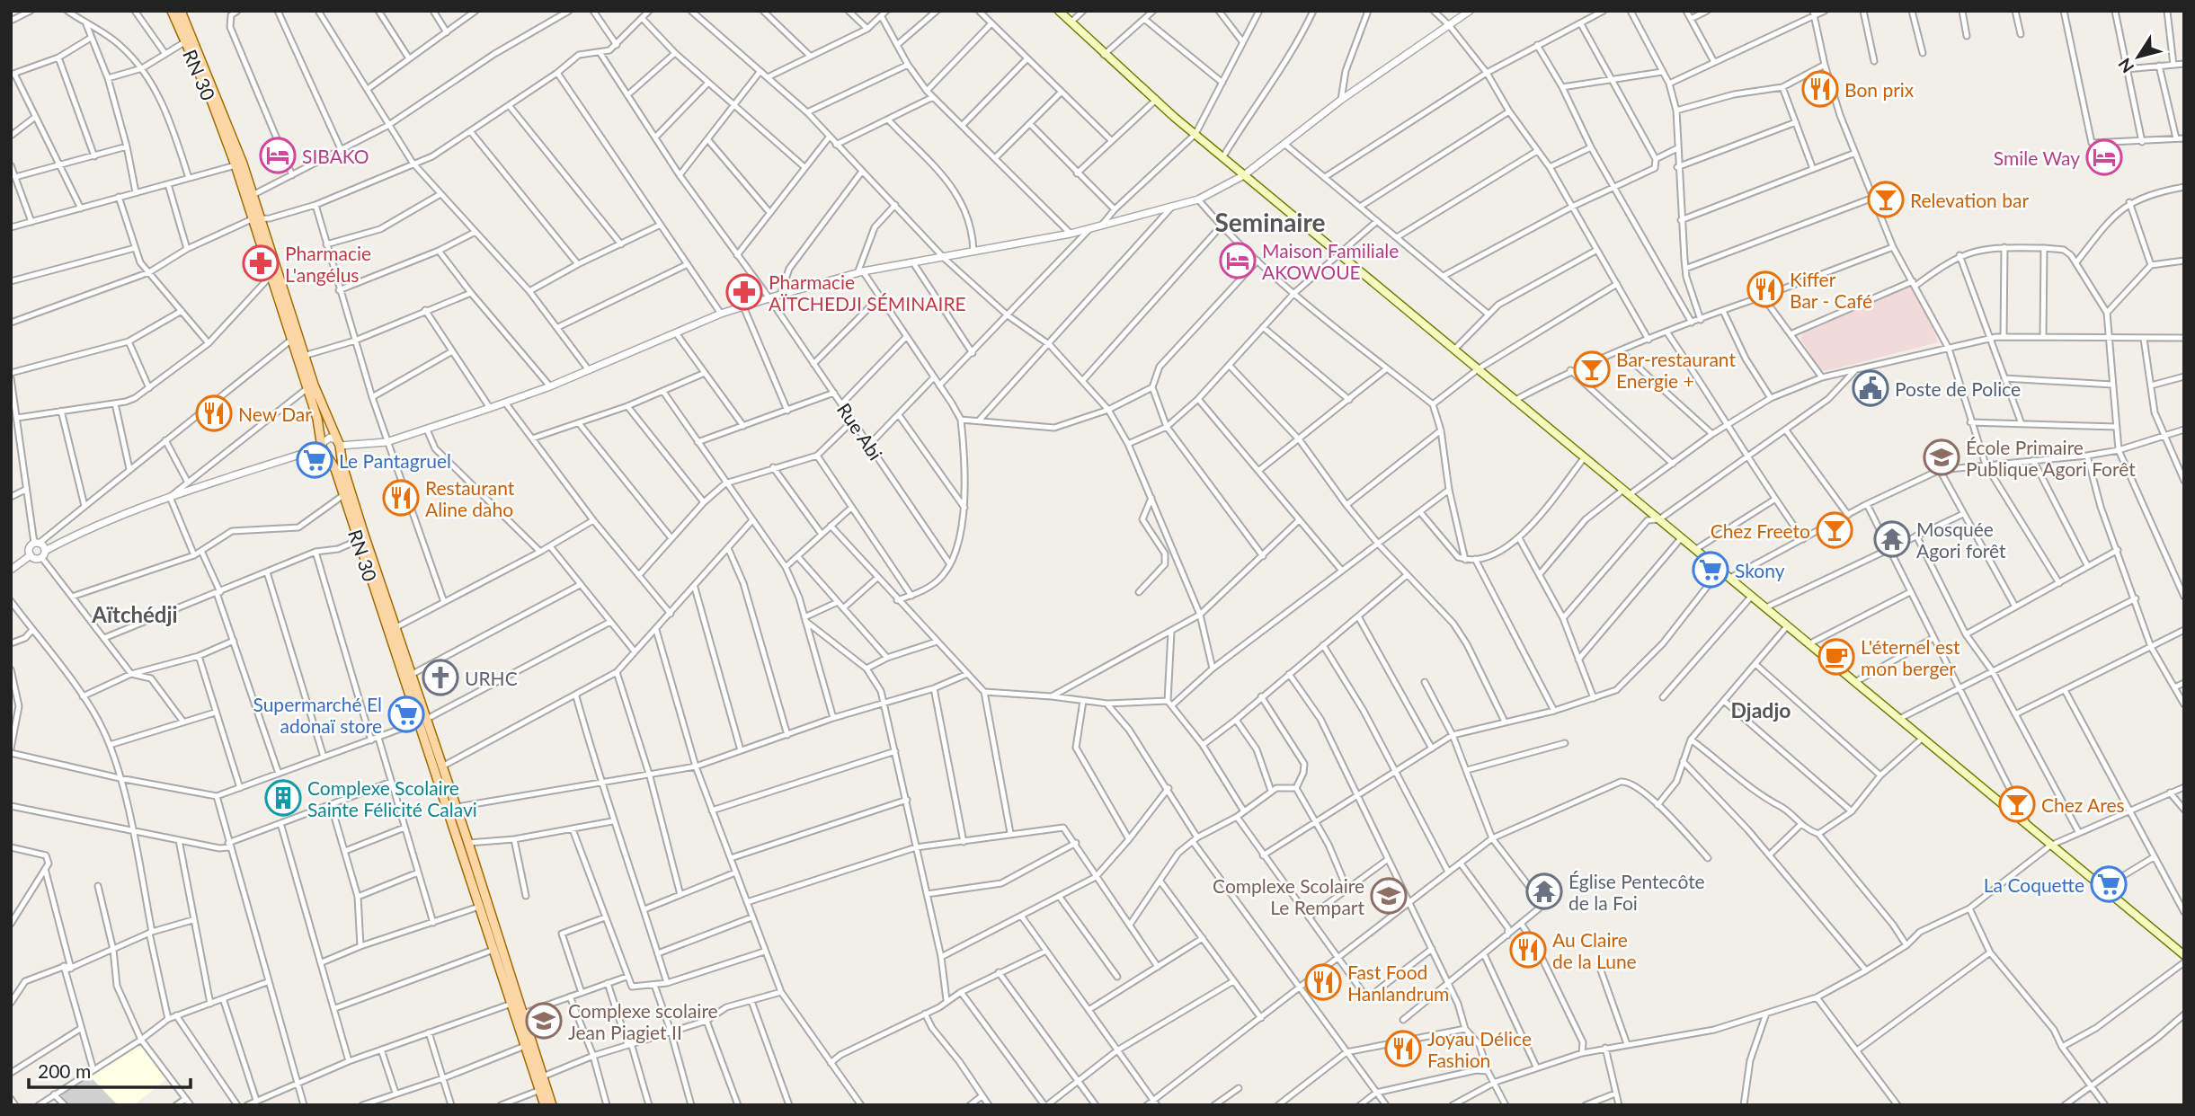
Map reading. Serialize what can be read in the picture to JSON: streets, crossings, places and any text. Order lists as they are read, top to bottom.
{
  "streets": {
    "main road": ["RN 30"],
    "street": ["Rue Abi"]
  },
  "districts": ["Seminaire", "Aïtchédji", "Djadjo"],
  "places": {
    "restaurant": [
      "Bon prix",
      "Kiffer Bar - Café",
      "New Dar",
      "Restaurant Aline daho",
      "Au Claire de la Lune",
      "Fast Food Hanlandrum",
      "Joyau Délice Fashion"
    ],
    "hotel": ["SIBAKO", "Smile Way", "Maison Familiale AKOWOUE"],
    "bar": [
      "Relevation bar",
      "Bar-restaurant Energie +",
      "Chez Freeto",
      "Chez Ares"
    ],
    "pharmacy": ["Pharmacie L'angélus", "Pharmacie AÏTCHEDJI SÉMINAIRE"],
    "public building": ["Poste de Police"],
    "school or university": ["École Primaire Publique Agori Forêt", "Complexe Scolaire Le Rempart", "Complexe scolaire Jean Piagiet II"],
    "supermarket": [
      "Le Pantagruel",
      "Skony",
      "Supermarché El adonaï store",
      "La Coquette"
    ],
    "temple": ["Mosquée Agori forêt", "Église Pentecôte de la Foi"],
    "cafe": ["L'éternel est mon berger"],
    "church": ["URHC"],
    "building": ["Complexe Scolaire Sainte Félicité Calavi"]
  },
  "scale_bar": "200 m",
  "north": "bottom left"
}
